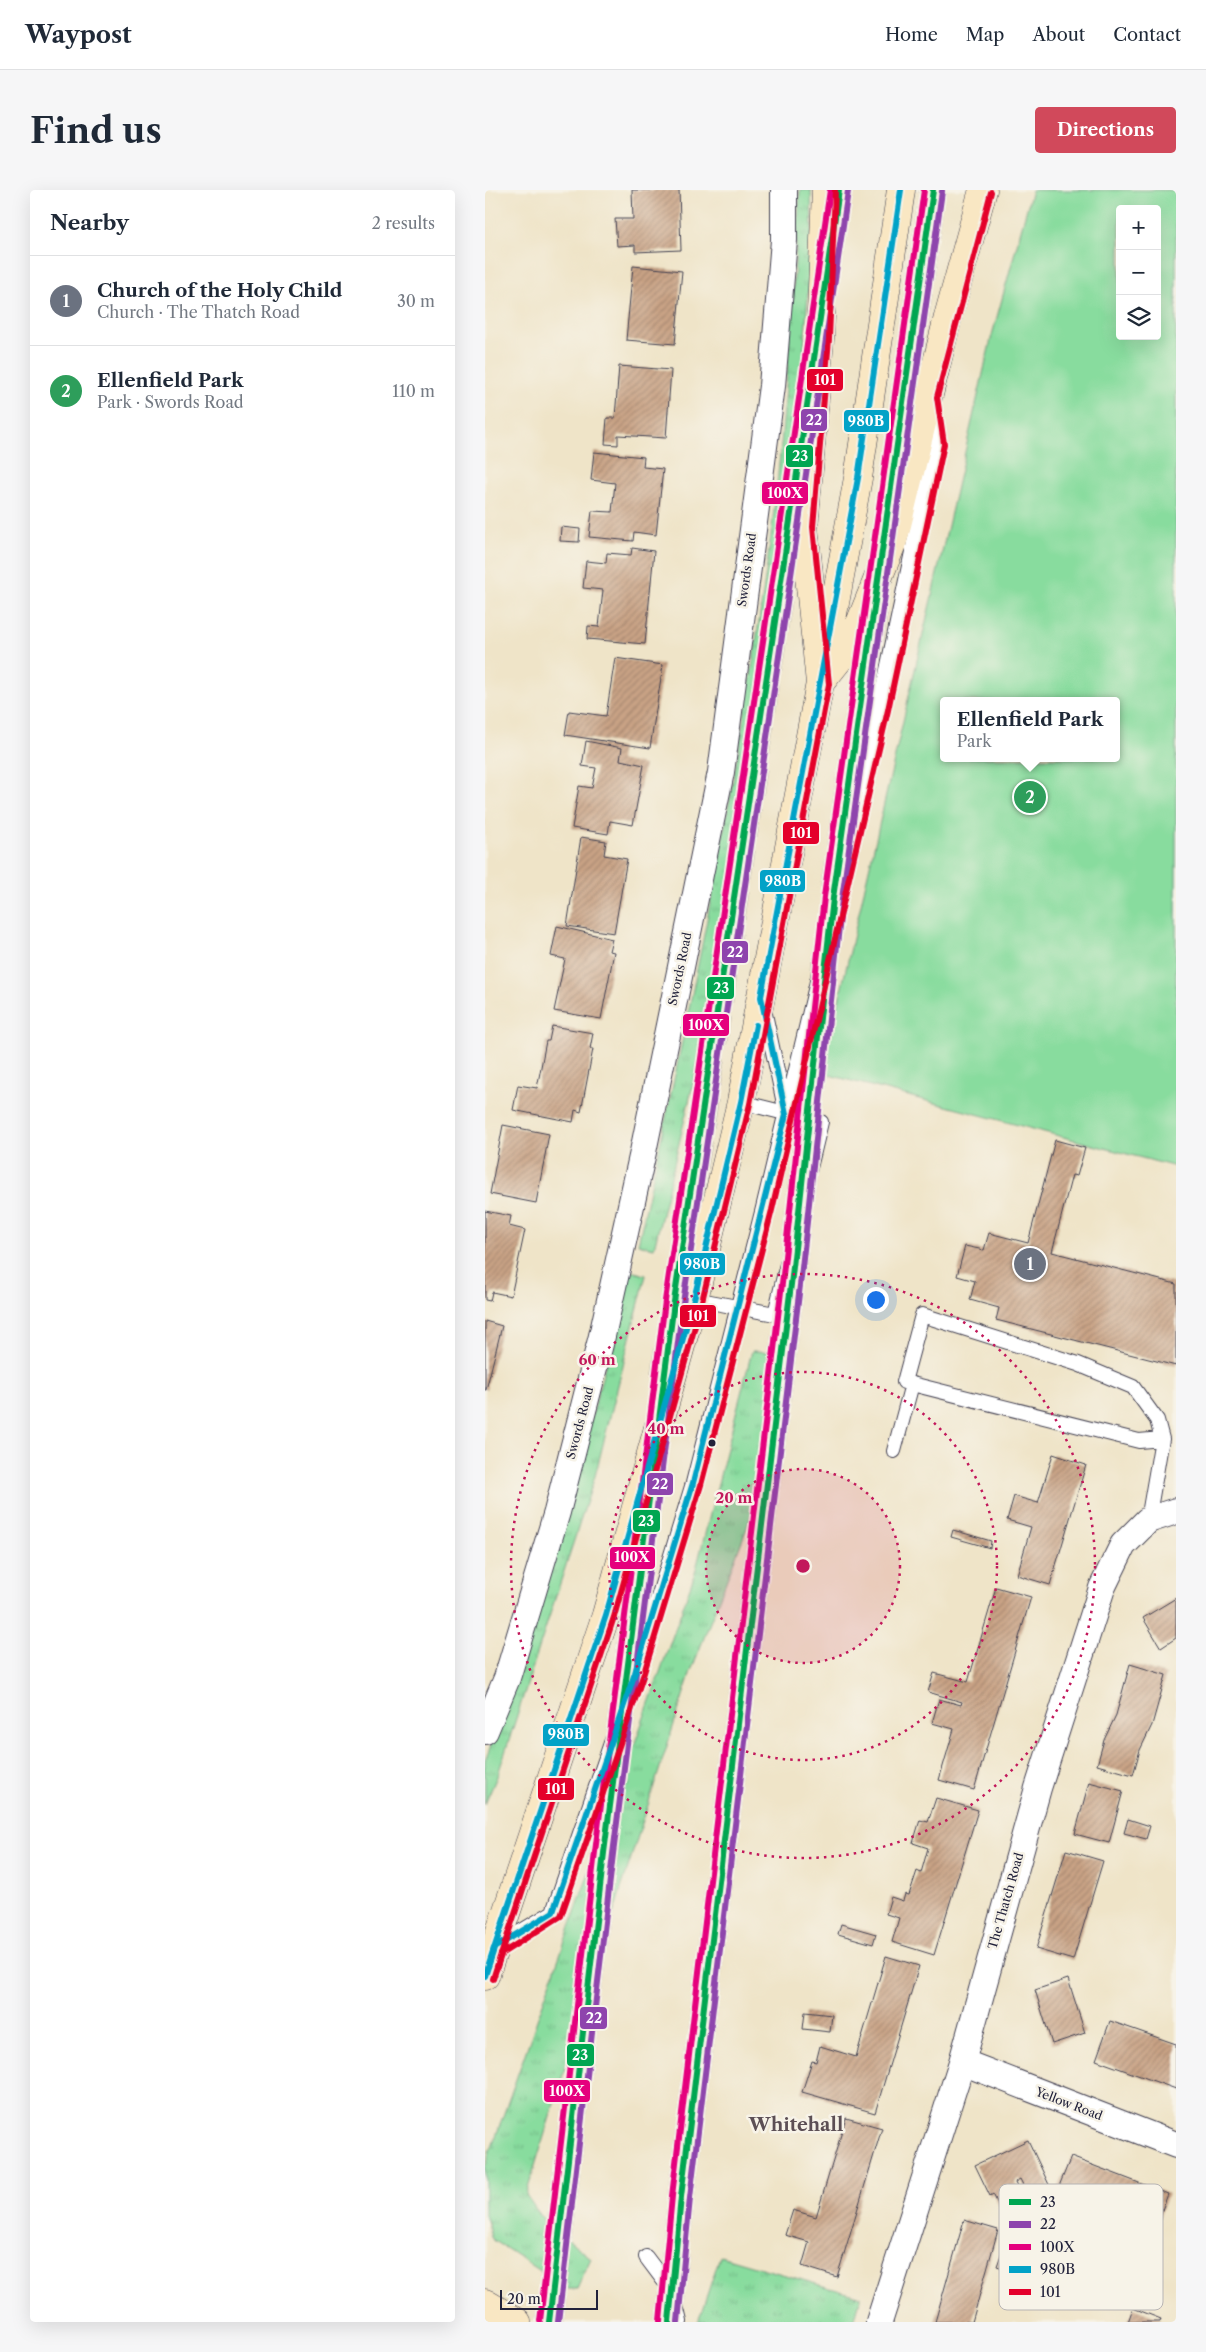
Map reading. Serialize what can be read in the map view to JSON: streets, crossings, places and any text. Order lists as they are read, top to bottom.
{
  "streets": {
    "street": ["Swords Road", "The Thatch Road", "Yellow Road"]
  },
  "crossings": [
    ["The Thatch Road", "Yellow Road"]
  ],
  "districts": ["Whitehall"],
  "lines": [
    "transit line 23",
    "transit line 100X",
    "transit line 980B",
    "transit line 101",
    "transit line 22"
  ],
  "legend": [
    "23",
    "22",
    "100X",
    "980B",
    "101"
  ],
  "scale_bar": "20 m",
  "page": {
    "header": "Waypost",
    "nav": [
      "Home",
      "Map",
      "About",
      "Contact"
    ],
    "buttons": "Directions",
    "title": "Find us",
    "heading": ["Nearby", "2 results"],
    "map_buttons": ["+", "−"],
    "list": [
      {
        "mark": "1",
        "name": "Church of the Holy Child",
        "note": "Church · The Thatch Road",
        "value": "30 m"
      },
      {
        "mark": "2",
        "name": "Ellenfield Park",
        "note": "Park · Swords Road",
        "value": "110 m"
      }
    ],
    "popup": ["Ellenfield Park", "Park"],
    "pins": ["2", "1"],
    "scale": "20 m"
  },
  "rings": ["60 m", "40 m", "20 m"]
}
